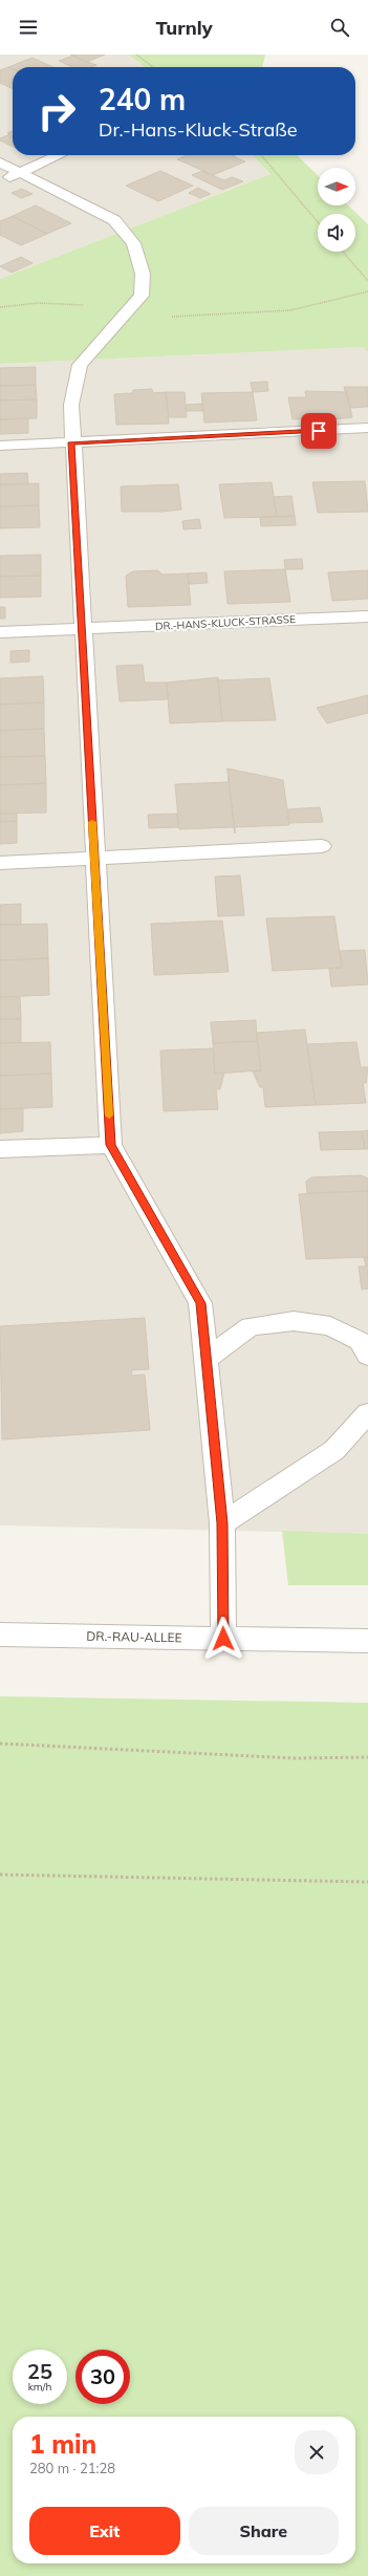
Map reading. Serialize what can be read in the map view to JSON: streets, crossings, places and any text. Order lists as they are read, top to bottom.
{
  "streets": {
    "street": ["DR.-HANS-KLUCK-STRASSE", "DR.-RAU-ALLEE"]
  },
  "north": "right",
  "page": {
    "header": "Turnly",
    "turn": ["240 m", "Dr.-Hans-Kluck-Straße"],
    "speed": "25 km/h",
    "limit": "30",
    "heading": ["1 min", "280 m · 21:28"],
    "buttons": ["Exit", "Share"]
  }
}
